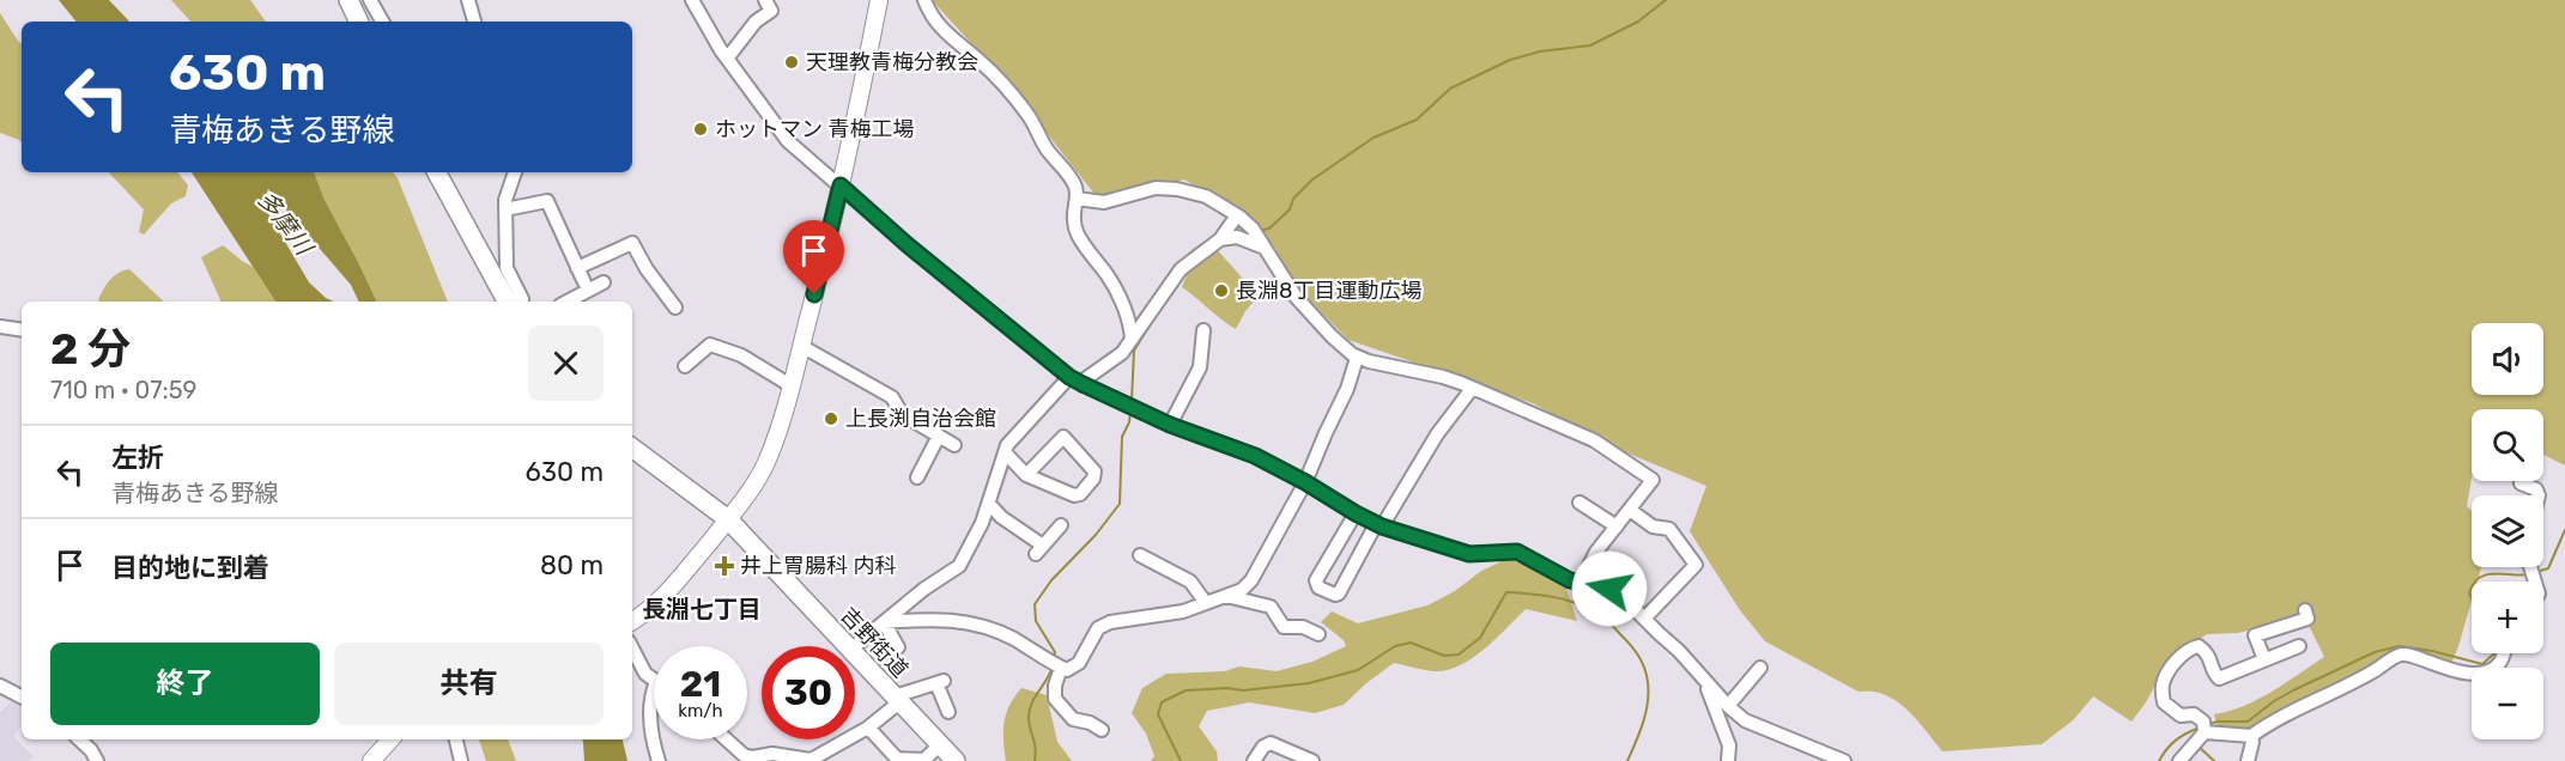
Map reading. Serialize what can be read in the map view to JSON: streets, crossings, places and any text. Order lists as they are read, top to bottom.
{
  "streets": {
    "highway": ["吉野街道"]
  },
  "districts": ["長淵七丁目"],
  "water": ["多摩川"],
  "places": {
    "other": [
      "天理教青梅分教会",
      "ホットマン 青梅工場",
      "長淵8丁目運動広場",
      "上長渕自治会館"
    ],
    "health": ["井上胃腸科 内科"]
  },
  "page": {
    "turn": ["630 m", "青梅あきる野線"],
    "heading": ["2 分", "710 m · 07:59"],
    "map_buttons": ["+", "−"],
    "list": [
      {
        "name": "左折",
        "note": "青梅あきる野線",
        "value": "630 m"
      },
      {
        "name": "目的地に到着",
        "value": "80 m"
      }
    ],
    "buttons": ["終了", "共有"],
    "speed": "21 km/h",
    "limit": "30"
  }
}
